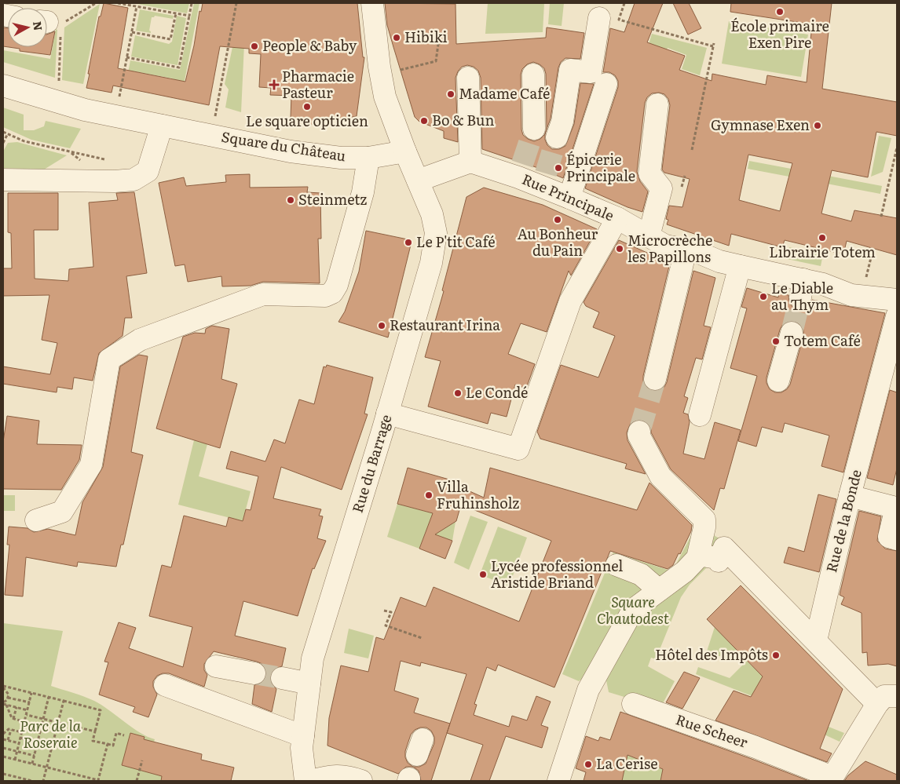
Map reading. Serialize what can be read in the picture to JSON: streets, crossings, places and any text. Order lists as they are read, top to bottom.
{
  "streets": {
    "street": [
      "Square du Château",
      "Rue Principale",
      "Rue du Barrage",
      "Rue de la Bonde",
      "Rue Scheer"
    ]
  },
  "crossings": [
    ["Square du Château", "Rue du Barrage"]
  ],
  "parks": ["Square Chautodest", "Parc de la Roseraie"],
  "places": {
    "other": [
      "École primaire Exen Pire",
      "Hibiki",
      "People & Baby",
      "Madame Café",
      "Le square opticien",
      "Bo & Bun",
      "Gymnase Exen",
      "Épicerie Principale",
      "Steinmetz",
      "Au Bonheur du Pain",
      "Librairie Totem",
      "Le P'tit Café",
      "Microcrèche les Papillons",
      "Le Diable au Thym",
      "Restaurant Irina",
      "Totem Café",
      "Le Condé",
      "Villa Fruhinsholz",
      "Lycée professionnel Aristide Briand",
      "Hôtel des Impôts",
      "La Cerise"
    ],
    "health": ["Pharmacie Pasteur"]
  },
  "north": "right"
}
